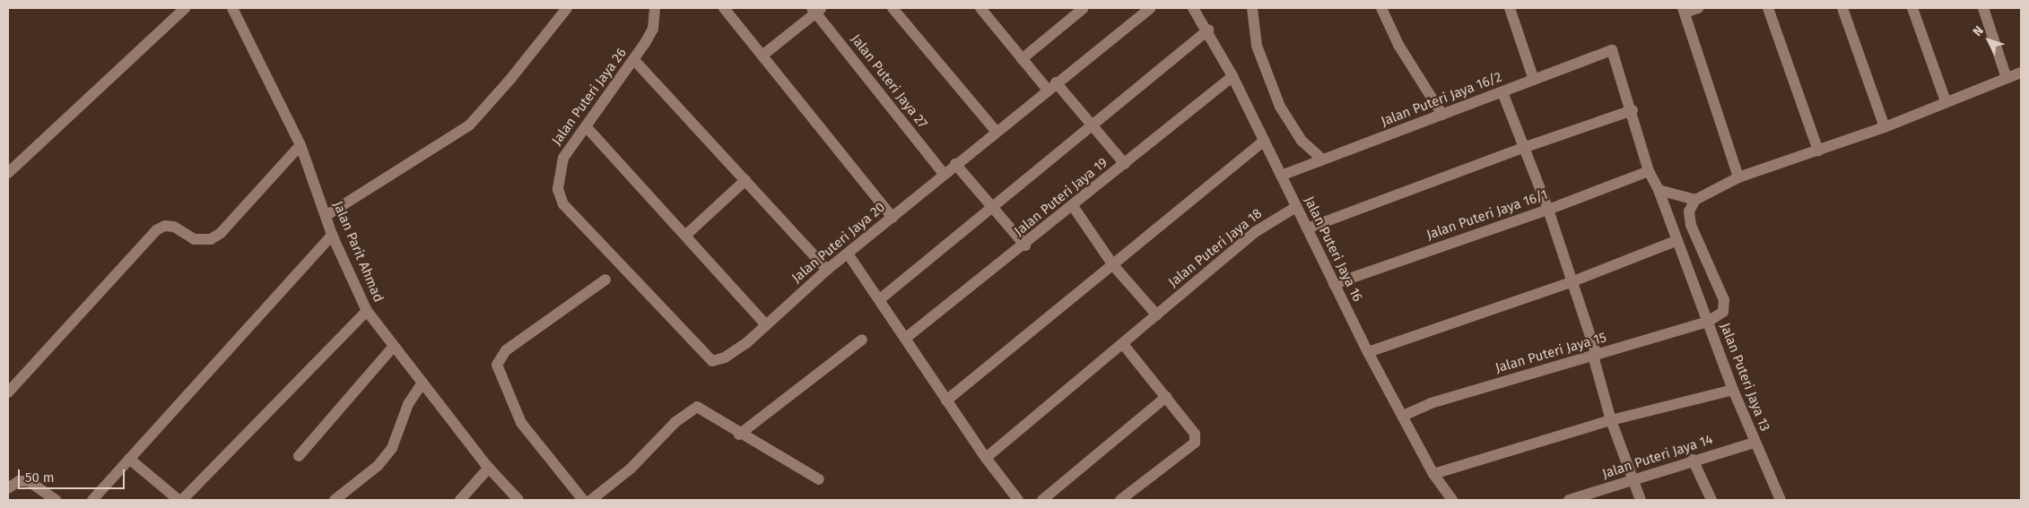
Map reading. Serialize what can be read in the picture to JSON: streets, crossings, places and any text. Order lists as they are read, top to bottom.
{
  "streets": {
    "street": [
      "Jalan Puteri Jaya 27",
      "Jalan Puteri Jaya 26",
      "Jalan Puteri Jaya 16/2",
      "Jalan Puteri Jaya 19",
      "Jalan Puteri Jaya 16/1",
      "Jalan Puteri Jaya 20",
      "Jalan Puteri Jaya 18",
      "Jalan Puteri Jaya 16",
      "Jalan Parit Ahmad",
      "Jalan Puteri Jaya 15",
      "Jalan Puteri Jaya 13",
      "Jalan Puteri Jaya 14"
    ]
  },
  "crossings": [
    ["Jalan Puteri Jaya 27", "Jalan Puteri Jaya 20"],
    ["Jalan Puteri Jaya 26", "Jalan Puteri Jaya 20"],
    ["Jalan Puteri Jaya 16/2", "Jalan Puteri Jaya 16"],
    ["Jalan Puteri Jaya 16/2", "Jalan Puteri Jaya 13"],
    ["Jalan Puteri Jaya 19", "Jalan Puteri Jaya 16"],
    ["Jalan Puteri Jaya 16/1", "Jalan Puteri Jaya 16"],
    ["Jalan Puteri Jaya 16/1", "Jalan Puteri Jaya 13"],
    ["Jalan Puteri Jaya 18", "Jalan Puteri Jaya 16"],
    ["Jalan Puteri Jaya 16", "Jalan Puteri Jaya 15"],
    ["Jalan Puteri Jaya 15", "Jalan Puteri Jaya 13"],
    ["Jalan Puteri Jaya 13", "Jalan Puteri Jaya 14"]
  ],
  "scale_bar": "50 m",
  "north": "top left"
}
